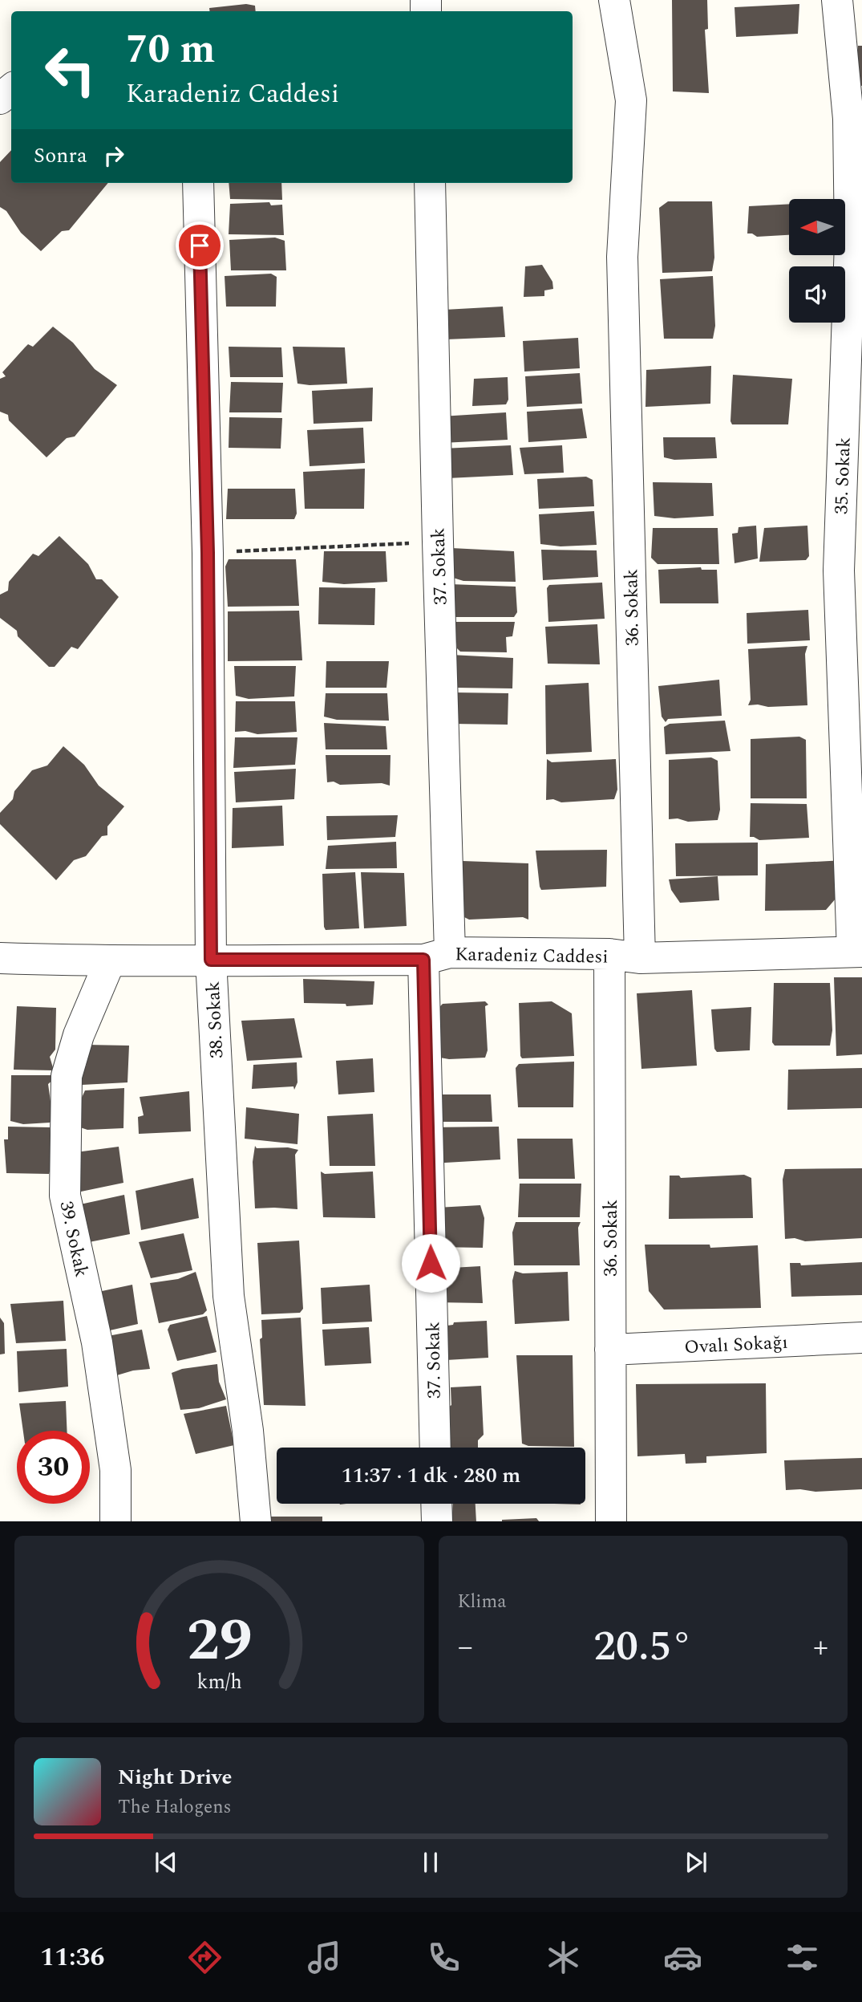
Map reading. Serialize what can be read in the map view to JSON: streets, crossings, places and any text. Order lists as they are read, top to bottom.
{
  "streets": {
    "street": [
      "35. Sokak",
      "37. Sokak",
      "36. Sokak",
      "Karadeniz Caddesi",
      "38. Sokak",
      "39. Sokak",
      "Ovalı Sokağı"
    ]
  },
  "crossings": [
    ["35. Sokak", "Karadeniz Caddesi"],
    ["37. Sokak", "Karadeniz Caddesi"],
    ["36. Sokak", "Karadeniz Caddesi"],
    ["36. Sokak", "Ovalı Sokağı"],
    ["Karadeniz Caddesi", "38. Sokak"],
    ["Karadeniz Caddesi", "39. Sokak"]
  ],
  "north": "left",
  "page": {
    "turn": ["70 m", "Karadeniz Caddesi"],
    "then": "Sonra",
    "limit": "30",
    "trip": "11:37 · 1 dk · 280 m",
    "tile": "Klima",
    "heat": ["−", "20.5°", "+"],
    "song": ["Night Drive", "The Halogens"],
    "tabs": "11:36",
    "gauge": ["29", "km/h"]
  }
}
